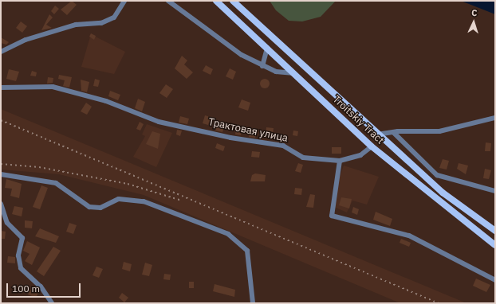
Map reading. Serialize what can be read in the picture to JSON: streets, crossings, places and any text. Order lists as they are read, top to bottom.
{
  "streets": {
    "main road": ["Troitskiy Tract"],
    "street": ["Трактовая улица"]
  },
  "scale_bar": "100 m",
  "north": "top"
}
